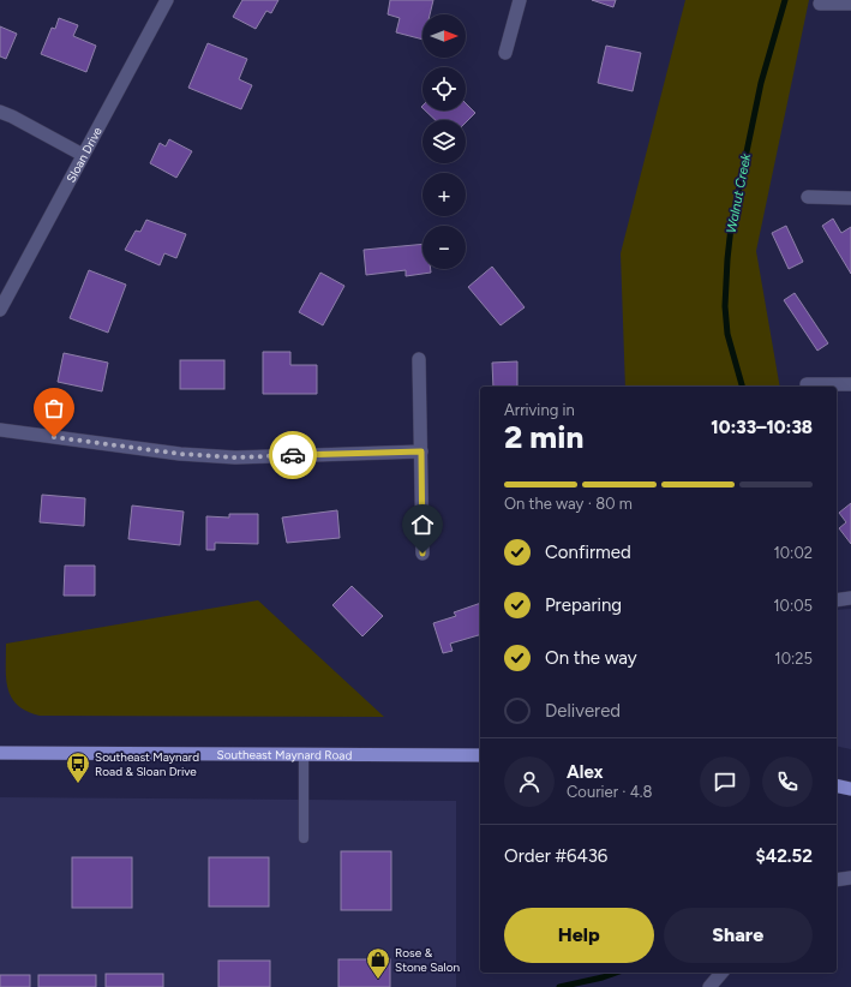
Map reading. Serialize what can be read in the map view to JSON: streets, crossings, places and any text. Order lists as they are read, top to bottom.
{
  "streets": {
    "main road": ["Southeast Maynard Road"],
    "street": ["Sloan Drive"]
  },
  "water": ["Walnut Creek"],
  "places": {
    "bus stop": ["Southeast Maynard Road & Sloan Drive"],
    "shop": ["Rose & Stone Salon"]
  },
  "north": "right",
  "page": {
    "map_buttons": ["+", "−"],
    "heading": ["2 min", "Arriving in", "10:33–10:38"],
    "panel": [
      "Alex",
      "Courier · 4.8",
      "Order #6436",
      "$42.52"
    ],
    "bar": "On the way · 80 m",
    "list": [
      ["Confirmed", "10:02"],
      ["Preparing", "10:05"],
      ["On the way", "10:25"],
      "Delivered"
    ],
    "buttons": ["Help", "Share"]
  }
}
